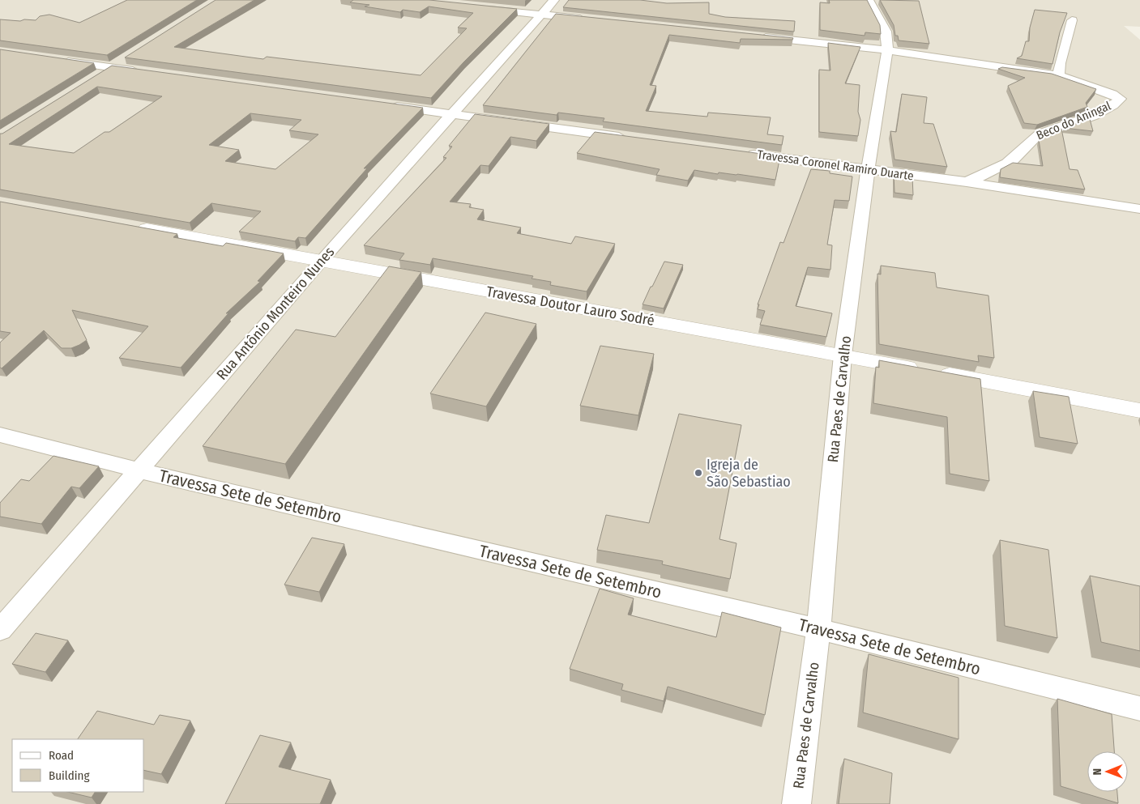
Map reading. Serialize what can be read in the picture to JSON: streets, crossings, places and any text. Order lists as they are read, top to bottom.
{
  "streets": {
    "street": [
      "Beco do Aningal",
      "Travessa Coronel Ramiro Duarte",
      "Travessa Doutor Lauro Sodré",
      "Rua Antônio Monteiro Nunes",
      "Rua Paes de Carvalho",
      "Travessa Sete de Setembro"
    ]
  },
  "crossings": [
    ["Beco do Aningal", "Travessa Coronel Ramiro Duarte"],
    ["Travessa Coronel Ramiro Duarte", "Rua Paes de Carvalho"],
    ["Travessa Doutor Lauro Sodré", "Rua Antônio Monteiro Nunes"],
    ["Travessa Doutor Lauro Sodré", "Rua Paes de Carvalho"],
    ["Rua Antônio Monteiro Nunes", "Travessa Sete de Setembro"],
    ["Rua Paes de Carvalho", "Travessa Sete de Setembro"]
  ],
  "places": ["Igreja de São Sebastiao"],
  "legend": ["Road", "Building"],
  "north": "left"
}
